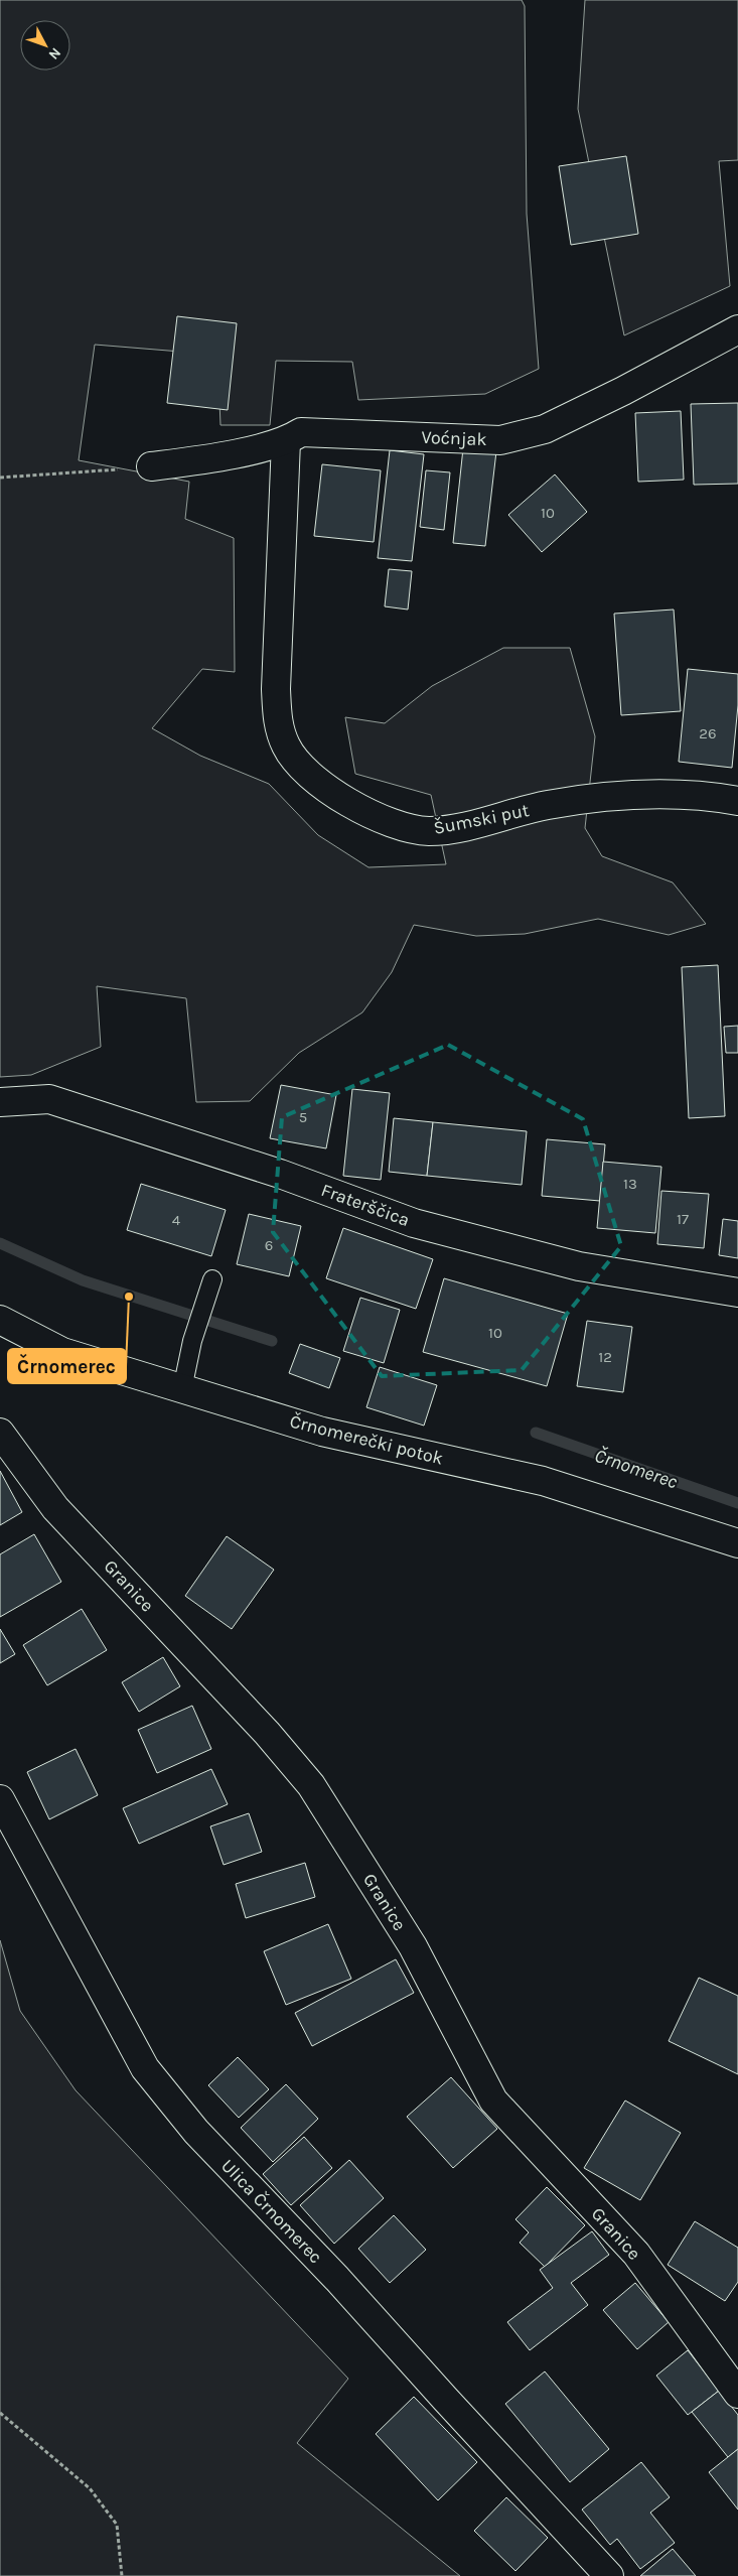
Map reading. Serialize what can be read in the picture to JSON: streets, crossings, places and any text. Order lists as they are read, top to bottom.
{
  "streets": {
    "street": [
      "Voćnjak",
      "Šumski put",
      "Fraterščica",
      "Črnomerečki potok",
      "Granice",
      "Ulica Črnomerec"
    ]
  },
  "crossings": [
    ["Voćnjak", "Šumski put"]
  ],
  "water": ["Črnomerec"],
  "places": ["Črnomerec"],
  "house_numbers": [
    "10",
    "26",
    "5",
    "13",
    "17",
    "4",
    "6",
    "10",
    "12"
  ],
  "north": "bottom right"
}
